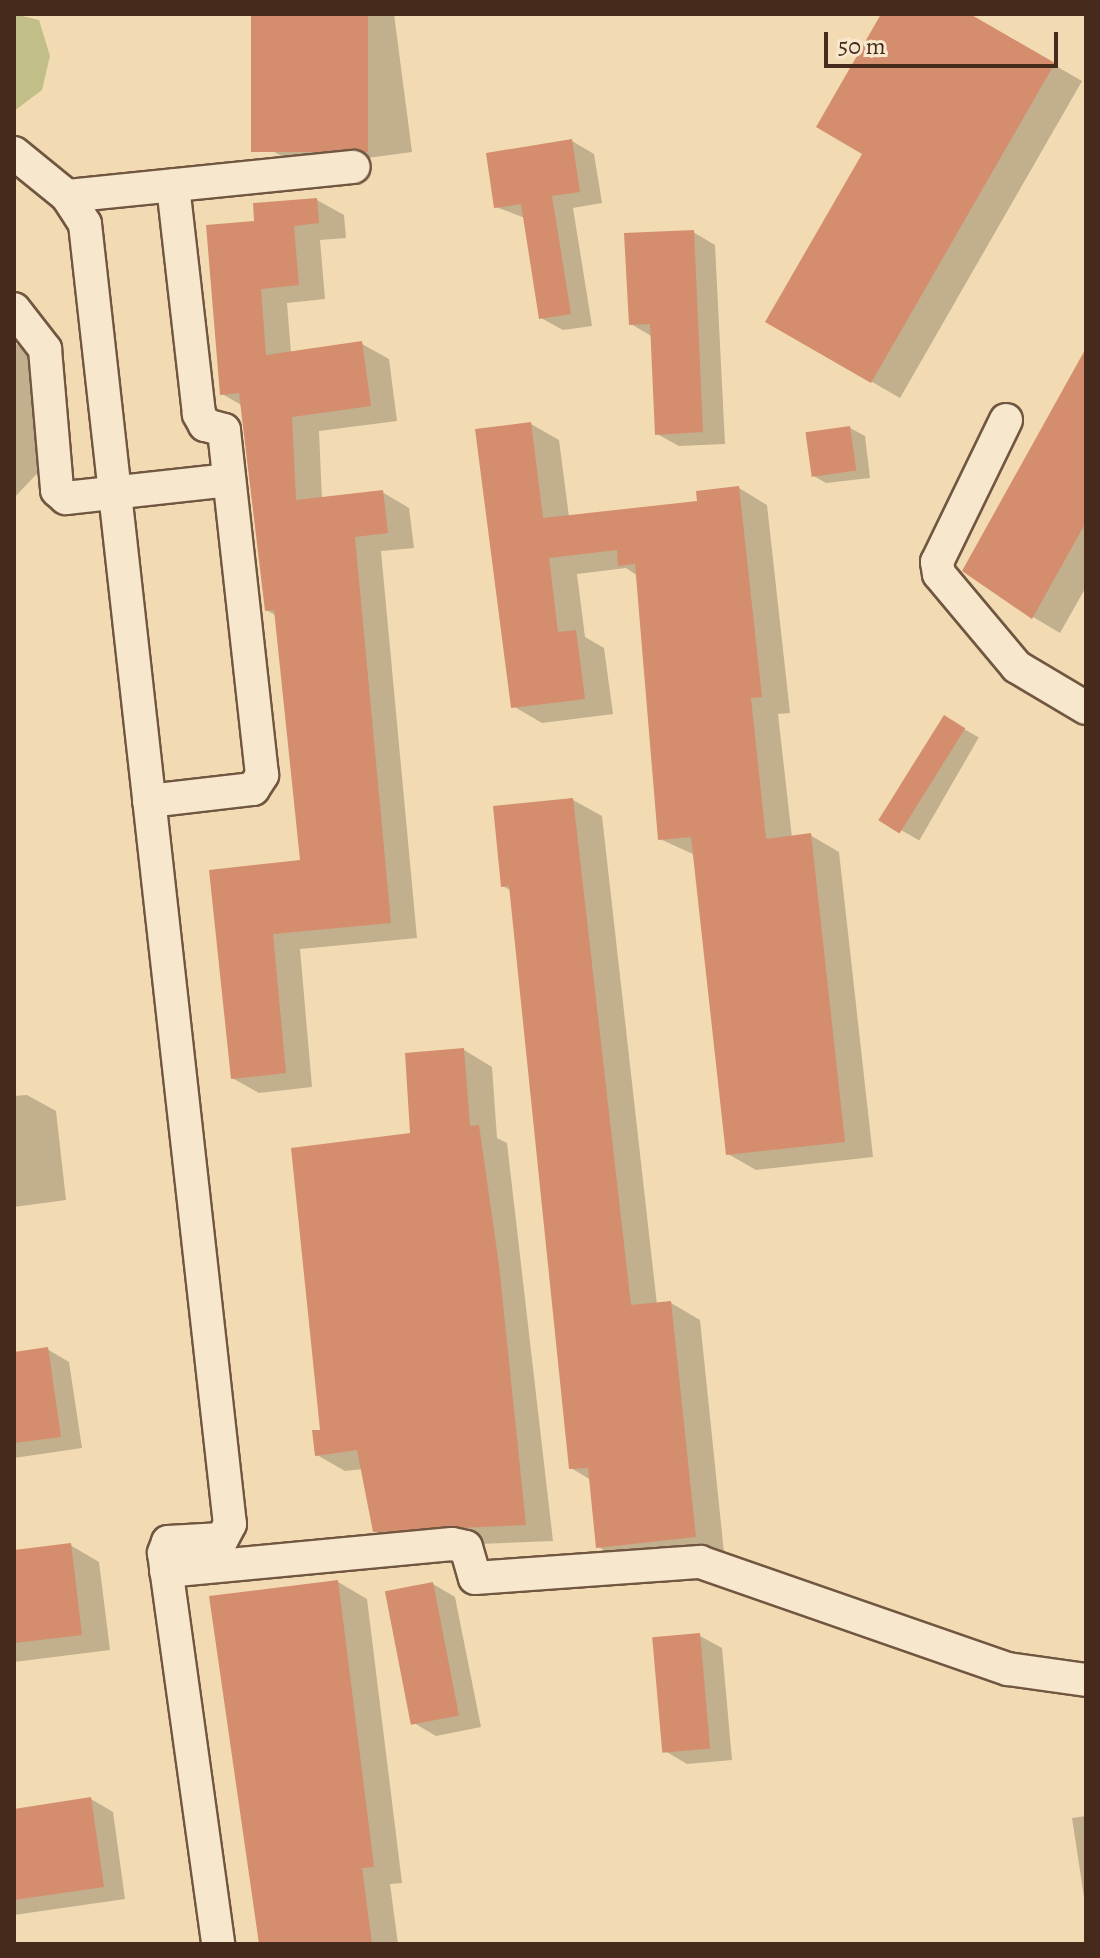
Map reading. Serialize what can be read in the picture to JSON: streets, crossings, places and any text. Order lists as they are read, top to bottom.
{
  "scale_bar": "50 m"
}
